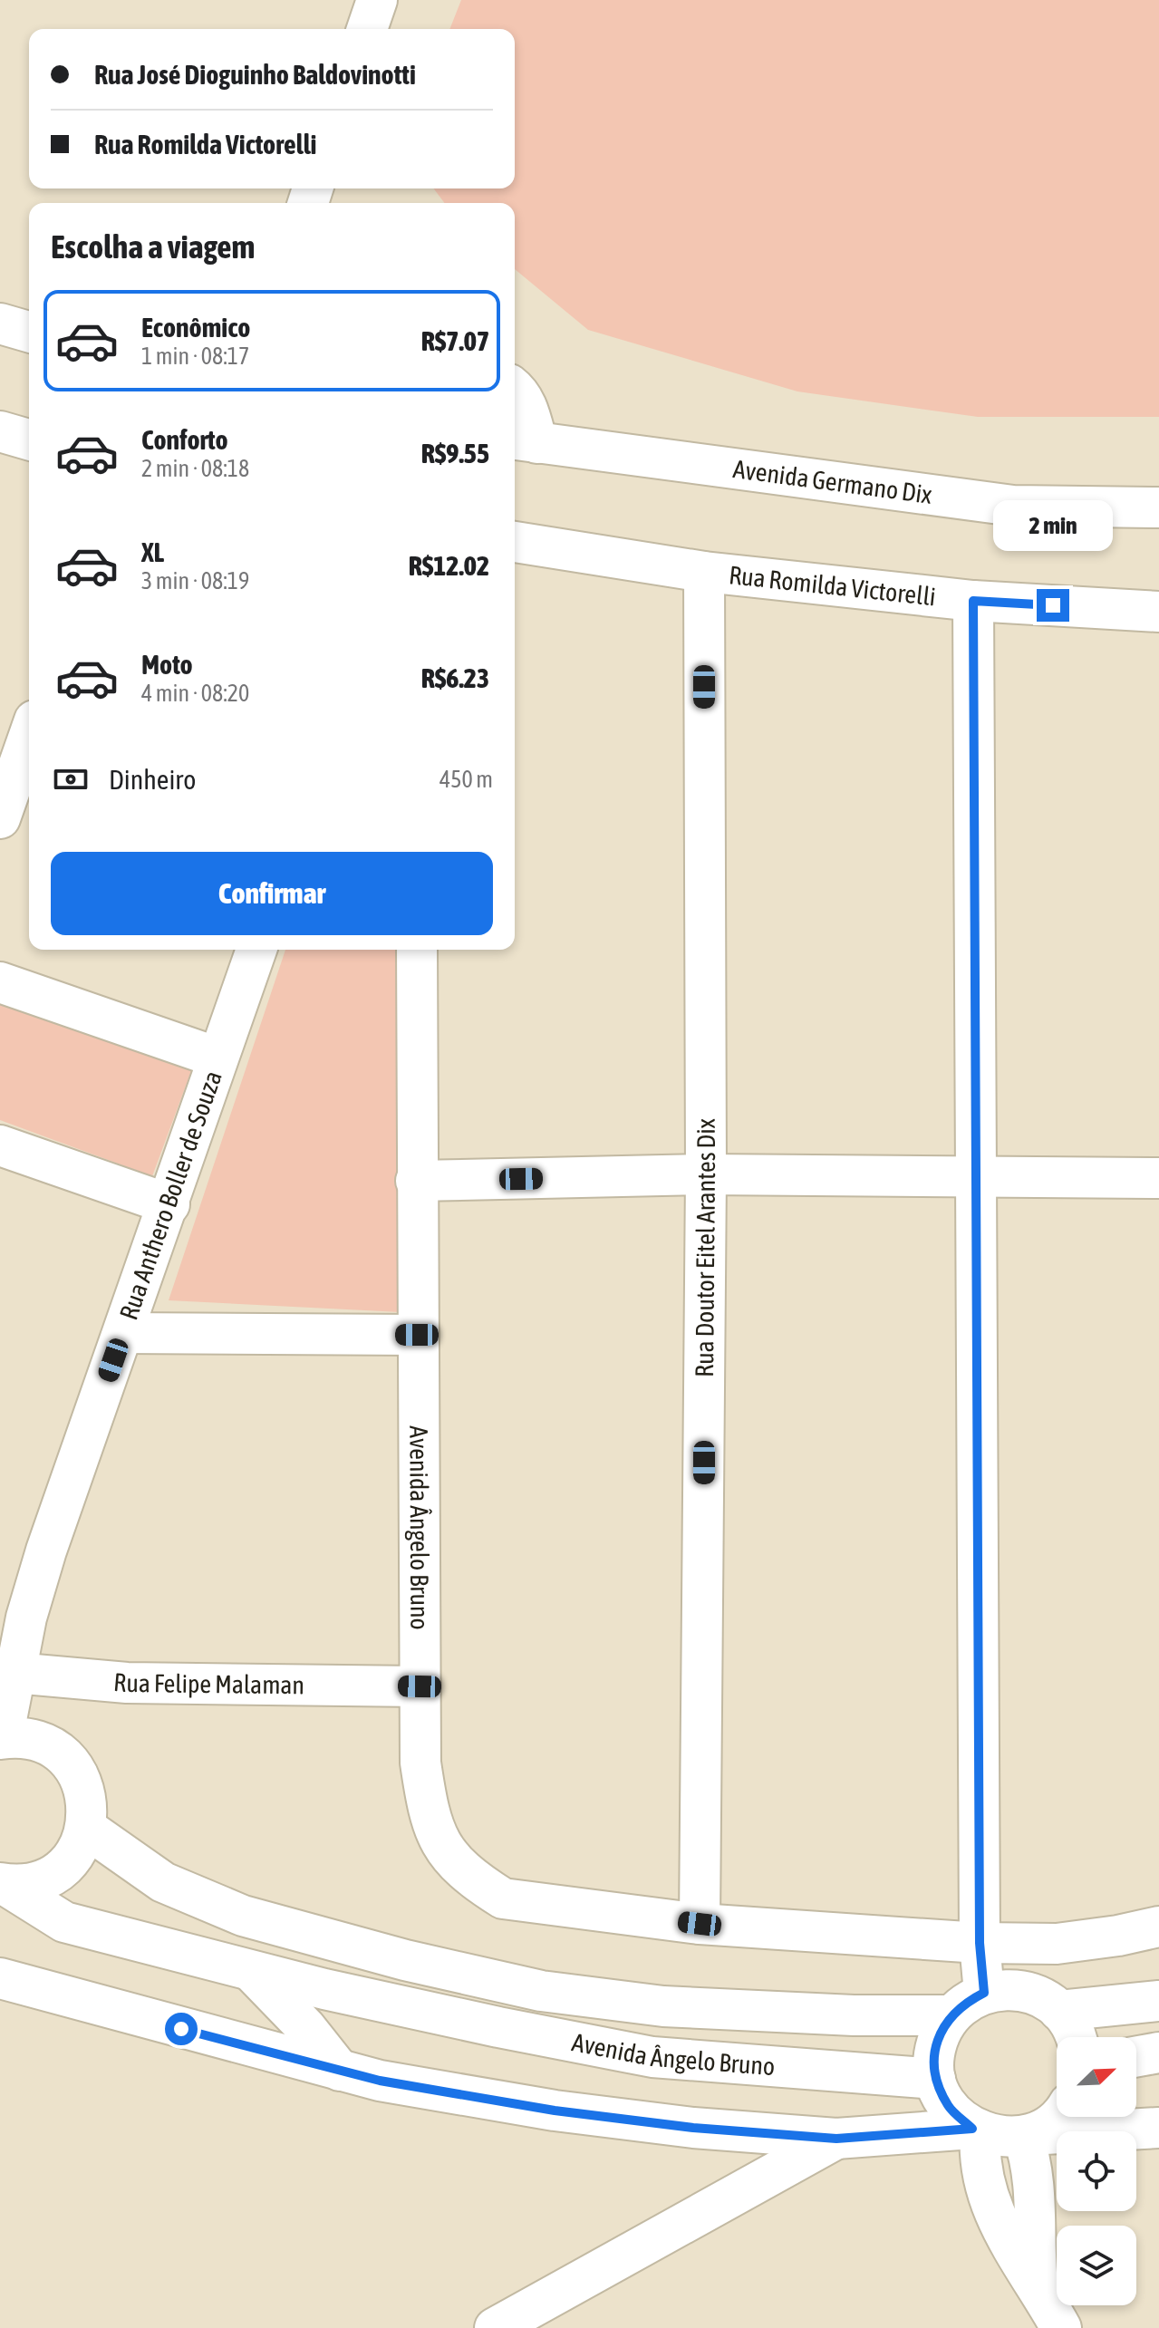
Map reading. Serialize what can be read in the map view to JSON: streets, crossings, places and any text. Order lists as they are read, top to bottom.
{
  "streets": {
    "street": [
      "Avenida Germano Dix",
      "Rua Romilda Victorelli",
      "Rua Anthero Boller de Souza",
      "Rua Doutor Eitel Arantes Dix",
      "Avenida Ângelo Bruno",
      "Rua Felipe Malaman"
    ]
  },
  "crossings": [
    ["Rua Romilda Victorelli", "Rua Doutor Eitel Arantes Dix"],
    ["Rua Anthero Boller de Souza", "Rua Felipe Malaman"],
    ["Rua Doutor Eitel Arantes Dix", "Avenida Ângelo Bruno"],
    ["Avenida Ângelo Bruno", "Rua Felipe Malaman"]
  ],
  "north": "top right",
  "page": {
    "banner": ["Rua José Dioguinho Baldovinotti", "Rua Romilda Victorelli"],
    "heading": "Escolha a viagem",
    "list": [
      {
        "name": "Econômico",
        "note": "1 min · 08:17",
        "value": "R$7.07"
      },
      {
        "name": "Conforto",
        "note": "2 min · 08:18",
        "value": "R$9.55"
      },
      {
        "name": "XL",
        "note": "3 min · 08:19",
        "value": "R$12.02"
      },
      {
        "name": "Moto",
        "note": "4 min · 08:20",
        "value": "R$6.23"
      }
    ],
    "bubble": "2 min",
    "pay": ["Dinheiro", "450 m"],
    "buttons": "Confirmar"
  }
}
